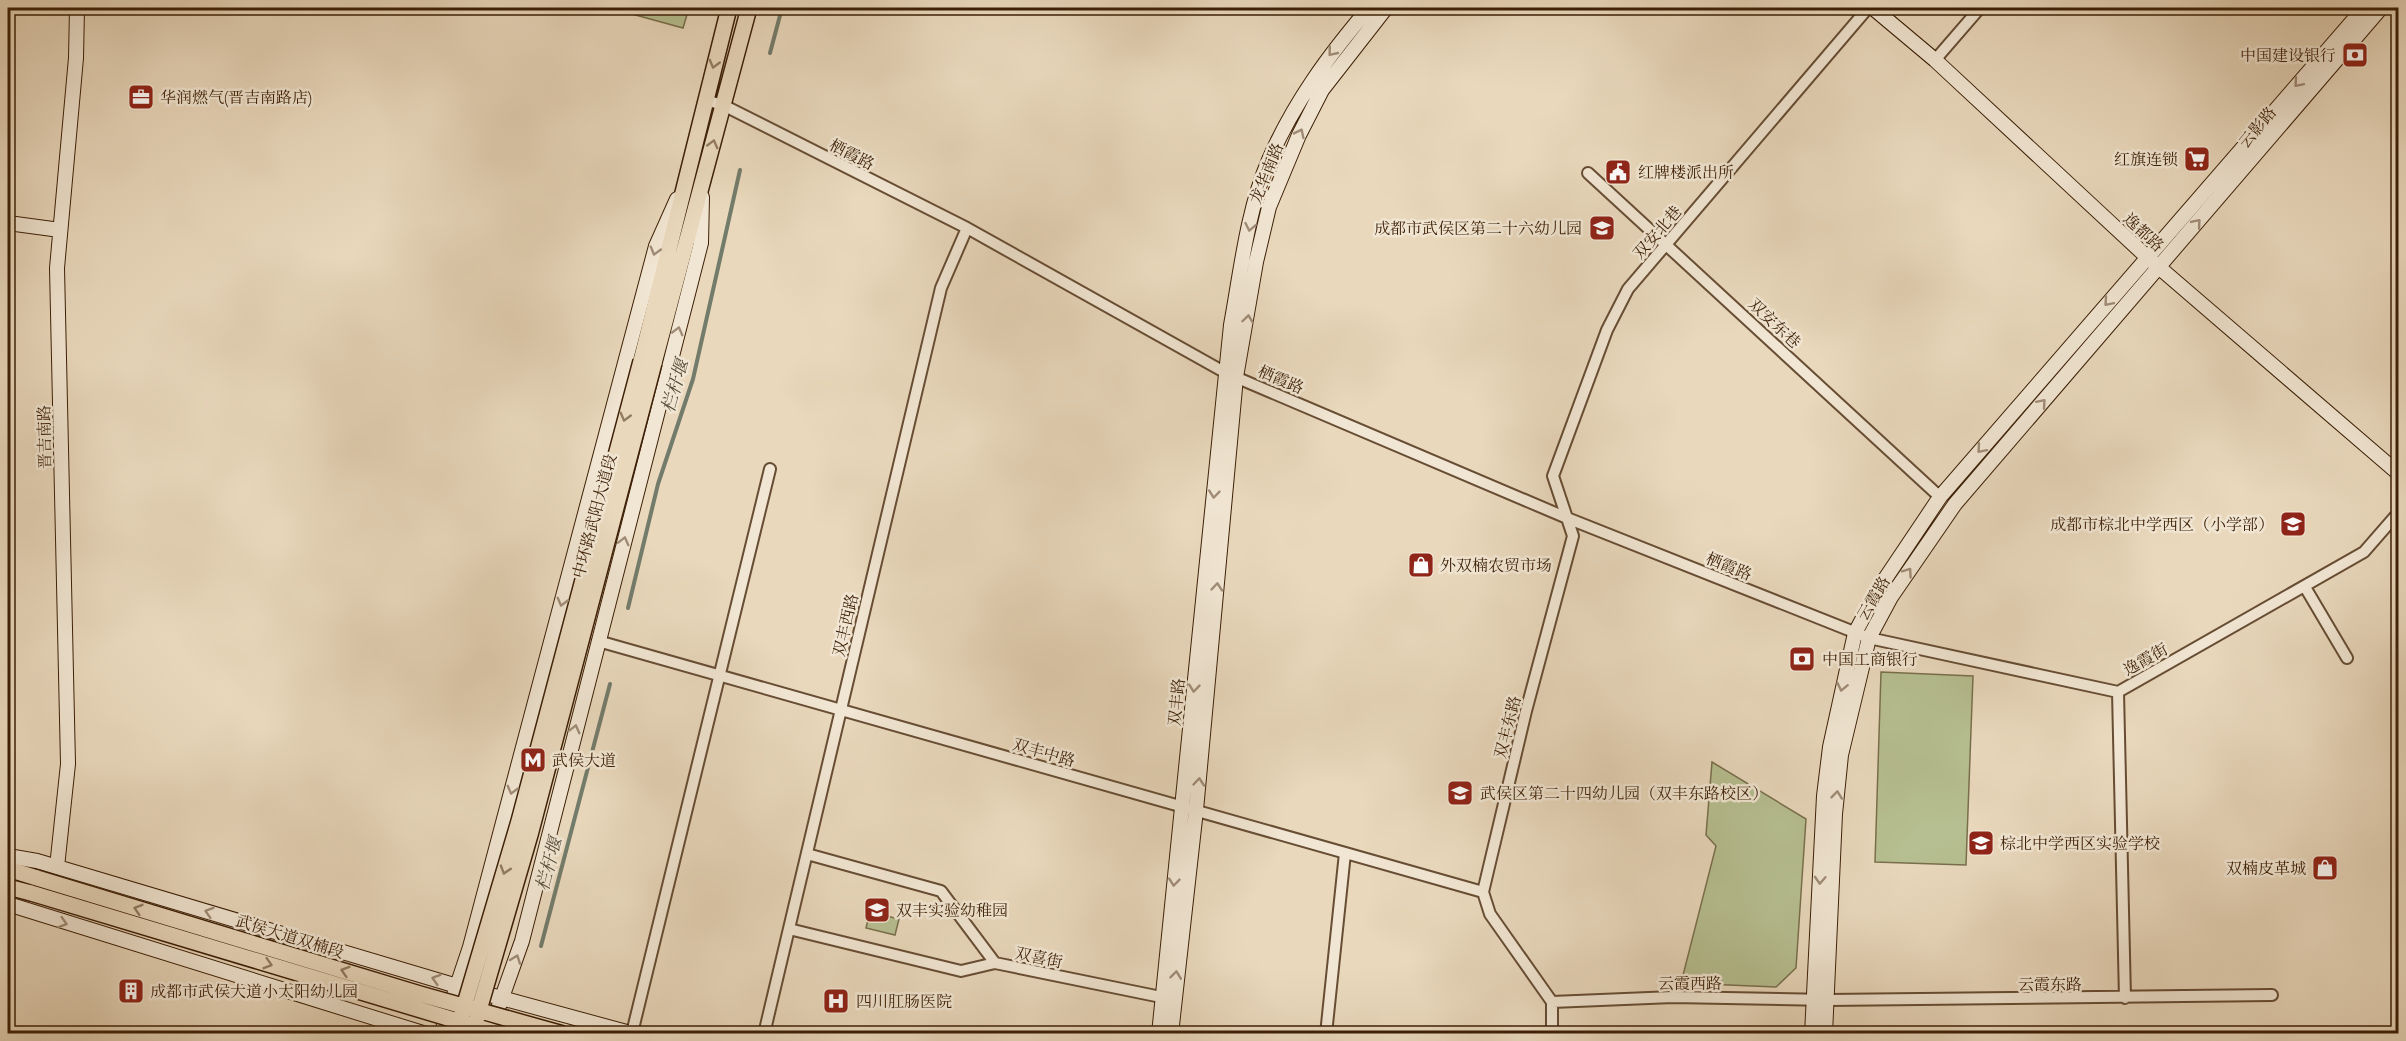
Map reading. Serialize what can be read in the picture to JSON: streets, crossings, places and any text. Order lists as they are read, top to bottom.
{
  "streets": {
    "main road": ["中环路武阳大道段", "武侯大道双楠段"],
    "street": [
      "云影路",
      "栖霞路",
      "龙华南路",
      "双安北巷",
      "逸都路",
      "双安东巷",
      "晋吉南路",
      "云霞路",
      "双丰西路",
      "逸霞街",
      "双丰路",
      "双丰东路",
      "双丰中路",
      "双喜街",
      "云霞西路",
      "云霞东路"
    ]
  },
  "crossings": [
    ["云影路", "逸都路"],
    ["云影路", "云霞路"],
    ["栖霞路", "龙华南路"],
    ["栖霞路", "双安北巷"],
    ["栖霞路", "中环路武阳大道段"],
    ["栖霞路", "云霞路"],
    ["栖霞路", "双丰西路"],
    ["栖霞路", "逸霞街"],
    ["栖霞路", "双丰路"],
    ["栖霞路", "双丰东路"],
    ["龙华南路", "双丰路"],
    ["双安北巷", "逸都路"],
    ["双安北巷", "双安东巷"],
    ["双安北巷", "双丰东路"],
    ["逸都路", "云霞路"],
    ["云霞路", "逸霞街"],
    ["云霞路", "云霞西路"],
    ["云霞路", "云霞东路"],
    ["双丰西路", "双丰中路"],
    ["双丰西路", "双喜街"],
    ["双丰路", "双丰中路"],
    ["双丰路", "双喜街"],
    ["双丰东路", "双丰中路"],
    ["云霞西路", "云霞东路"]
  ],
  "water": ["栏杆堰"],
  "places": {
    "bank": ["中国建设银行", "中国工商银行"],
    "office": ["华润燃气(晋吉南路店)"],
    "supermarket": ["红旗连锁"],
    "public building": ["红牌楼派出所"],
    "school or university": [
      "成都市武侯区第二十六幼儿园",
      "成都市棕北中学西区（小学部）",
      "武侯区第二十四幼儿园（双丰东路校区）",
      "棕北中学西区实验学校",
      "双丰实验幼稚园"
    ],
    "shop": ["外双楠农贸市场", "双楠皮革城"],
    "metro station": ["武侯大道"],
    "building": ["成都市武侯大道小太阳幼儿园"],
    "hospital": ["四川肛肠医院"]
  }
}
